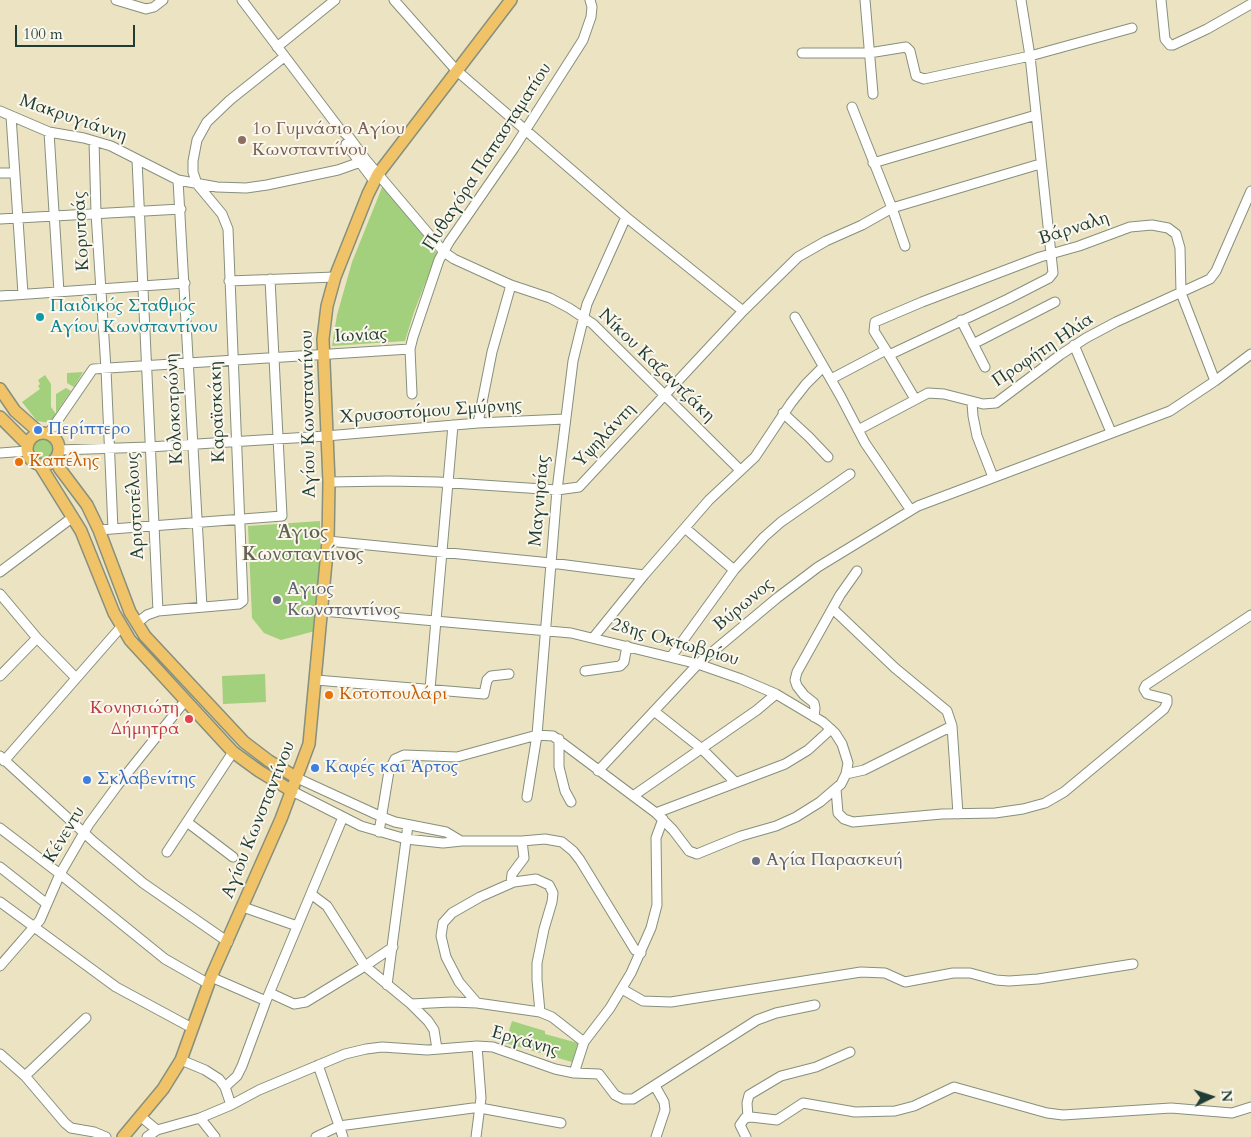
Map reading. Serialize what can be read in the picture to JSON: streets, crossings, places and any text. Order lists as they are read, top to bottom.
{
  "streets": {
    "main road": ["Αγίου Κωνσταντίνου"],
    "street": [
      "Μακρυγιάννη",
      "Πυθαγόρα Παπασταματίου",
      "Βάρναλη",
      "Κορυτσάς",
      "Ιωνίας",
      "Προφήτη Ηλία",
      "Νίκου Καζαντζάκη",
      "Κολοκοτρώνη",
      "Καραϊσκάκη",
      "Χρυσοστόμου Σμύρνης",
      "Υψηλάντη",
      "Μαγνησίας",
      "Αριστοτέλους",
      "Βύρωνος",
      "28ης Οκτωβρίου",
      "Κένεντυ",
      "Εργάνης"
    ]
  },
  "crossings": [
    ["Μακρυγιάννη", "Κορυτσάς"],
    ["Μακρυγιάννη", "Νίκου Καζαντζάκη"],
    ["Μακρυγιάννη", "Κολοκοτρώνη"],
    ["Μακρυγιάννη", "Καραϊσκάκη"],
    ["Μακρυγιάννη", "Αριστοτέλους"],
    ["Πυθαγόρα Παπασταματίου", "Ιωνίας"],
    ["Πυθαγόρα Παπασταματίου", "Νίκου Καζαντζάκη"],
    ["Βάρναλη", "Προφήτη Ηλία"],
    ["Βάρναλη", "Βύρωνος"],
    ["Κορυτσάς", "Ιωνίας"],
    ["Κορυτσάς", "Χρυσοστόμου Σμύρνης"],
    ["Ιωνίας", "Κολοκοτρώνη"],
    ["Ιωνίας", "Καραϊσκάκη"],
    ["Ιωνίας", "Χρυσοστόμου Σμύρνης"],
    ["Ιωνίας", "Αγίου Κωνσταντίνου"],
    ["Ιωνίας", "Αριστοτέλους"],
    ["Νίκου Καζαντζάκη", "Αγίου Κωνσταντίνου"],
    ["Νίκου Καζαντζάκη", "Υψηλάντη"],
    ["Νίκου Καζαντζάκη", "Μαγνησίας"],
    ["Κολοκοτρώνη", "Καραϊσκάκη"],
    ["Κολοκοτρώνη", "Χρυσοστόμου Σμύρνης"],
    ["Καραϊσκάκη", "Χρυσοστόμου Σμύρνης"],
    ["Χρυσοστόμου Σμύρνης", "Αγίου Κωνσταντίνου"],
    ["Χρυσοστόμου Σμύρνης", "Μαγνησίας"],
    ["Χρυσοστόμου Σμύρνης", "Αριστοτέλους"],
    ["Αγίου Κωνσταντίνου", "Υψηλάντη"],
    ["Αγίου Κωνσταντίνου", "28ης Οκτωβρίου"],
    ["Υψηλάντη", "Μαγνησίας"],
    ["Μαγνησίας", "28ης Οκτωβρίου"],
    ["Βύρωνος", "28ης Οκτωβρίου"]
  ],
  "districts": ["Άγιος Κωνσταντίνος"],
  "places": [
    "1ο Γυμνάσιο Αγίου Κωνσταντίνου",
    "Παιδικός Σταθμός Αγίου Κωνσταντίνου",
    "Περίπτερο",
    "Καπέλης",
    "Αγιος Κωνσταντίνος",
    "Κοτοπουλάρι",
    "Κονησιώτη Δήμητρα",
    "Καφές και Άρτος",
    "Σκλαβενίτης",
    "Αγία Παρασκευή"
  ],
  "scale_bar": "100 m",
  "north": "right"
}
